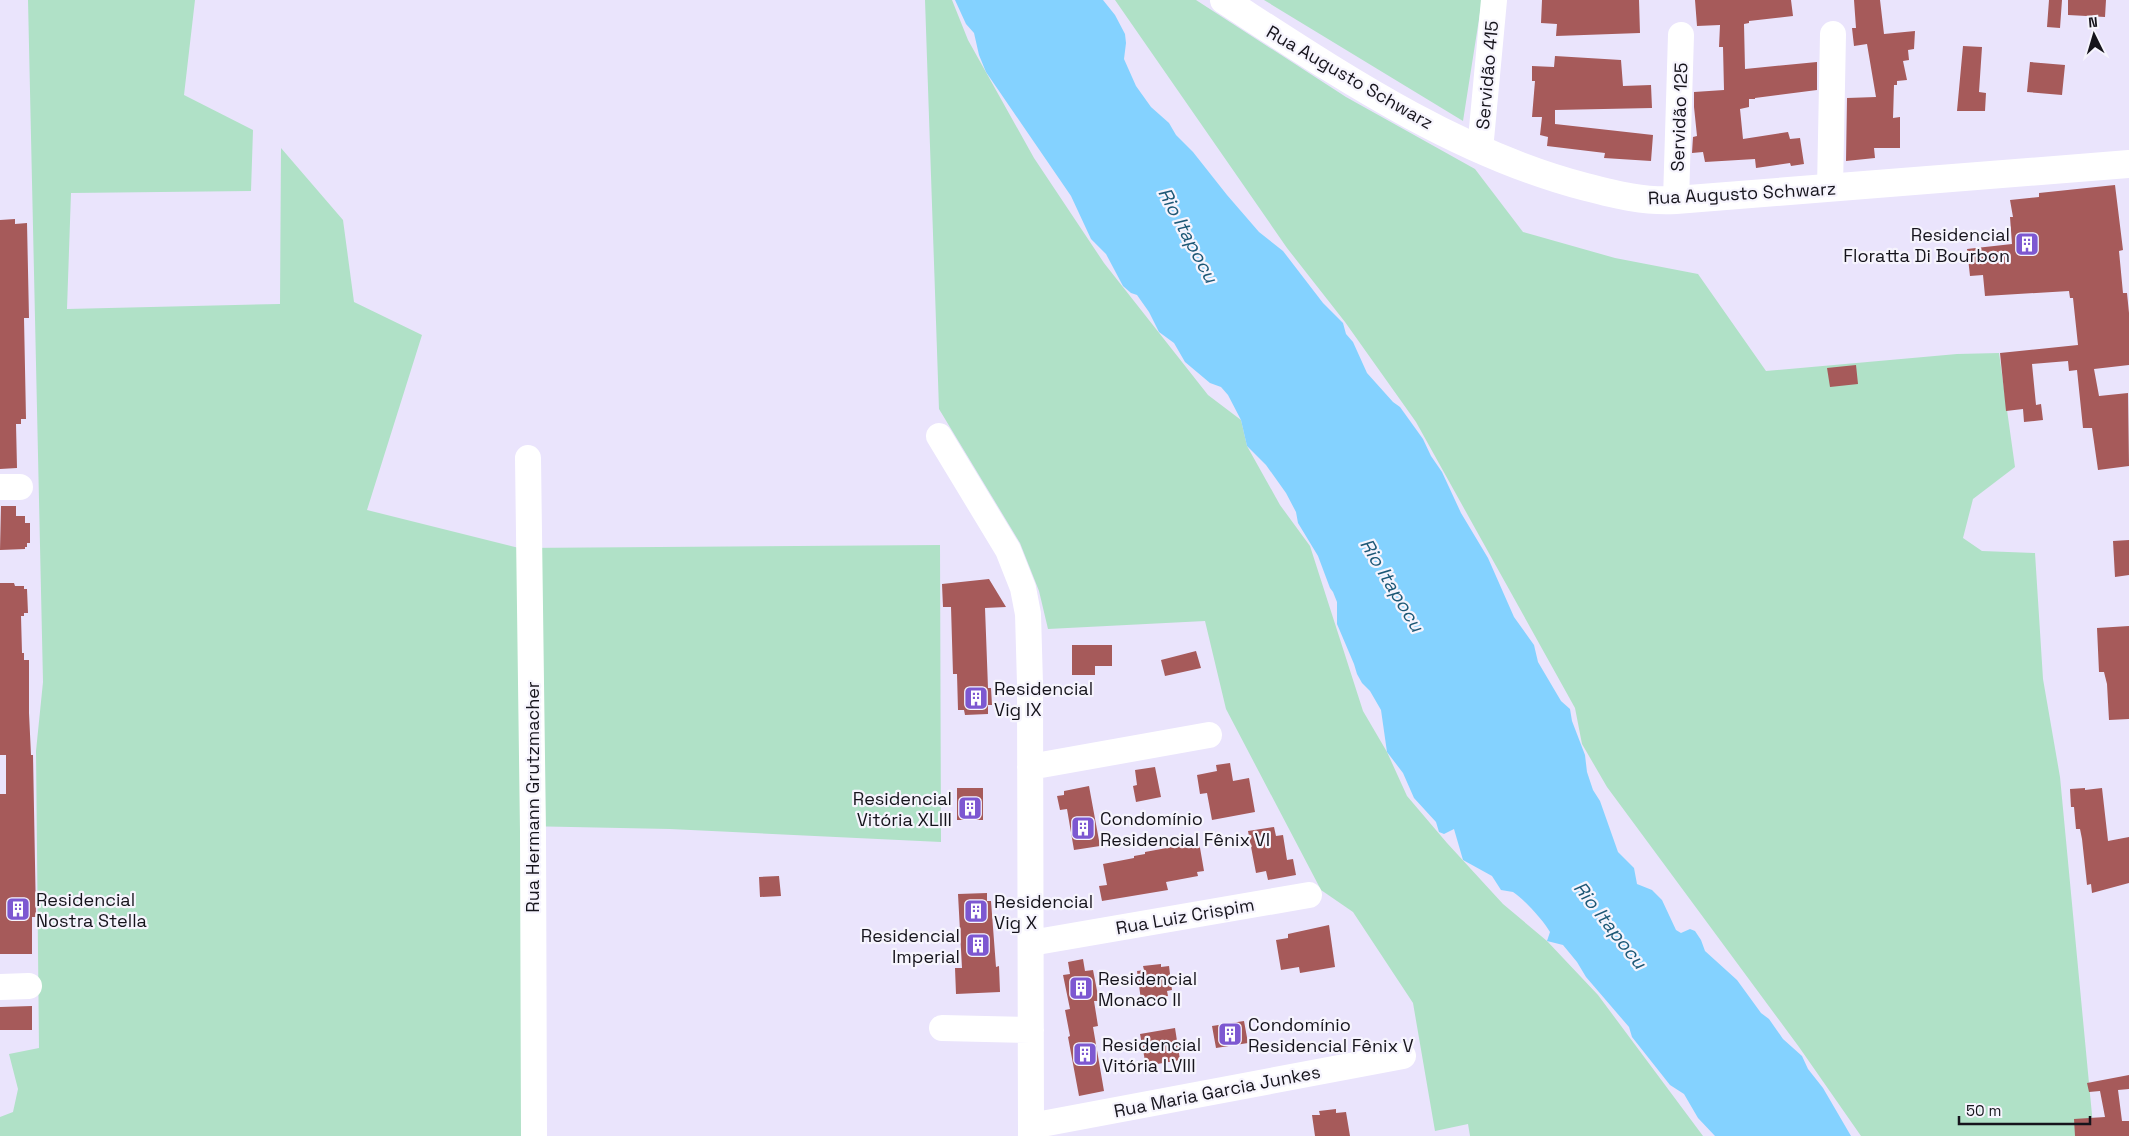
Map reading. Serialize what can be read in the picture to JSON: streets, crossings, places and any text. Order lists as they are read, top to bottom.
{
  "streets": {
    "main road": ["Rua Augusto Schwarz"],
    "street": [
      "Servidão 415",
      "Servidão 125",
      "Rua Hermann Grutzmacher",
      "Rua Luiz Crispim",
      "Rua Maria Garcia Junkes"
    ]
  },
  "crossings": [
    ["Servidão 415", "Rua Augusto Schwarz"],
    ["Rua Augusto Schwarz", "Servidão 125"]
  ],
  "water": ["Rio Itapocu"],
  "places": {
    "building": [
      "Residencial Floratta Di Bourbon",
      "Residencial Vig IX",
      "Residencial Vitória XLIII",
      "Condomínio Residencial Fênix VI",
      "Residencial Nostra Stella",
      "Residencial Vig X",
      "Residencial Imperial",
      "Residencial Monaco II",
      "Condomínio Residencial Fênix V",
      "Residencial Vitória LVIII"
    ]
  },
  "scale_bar": "50 m",
  "north": "top"
}
